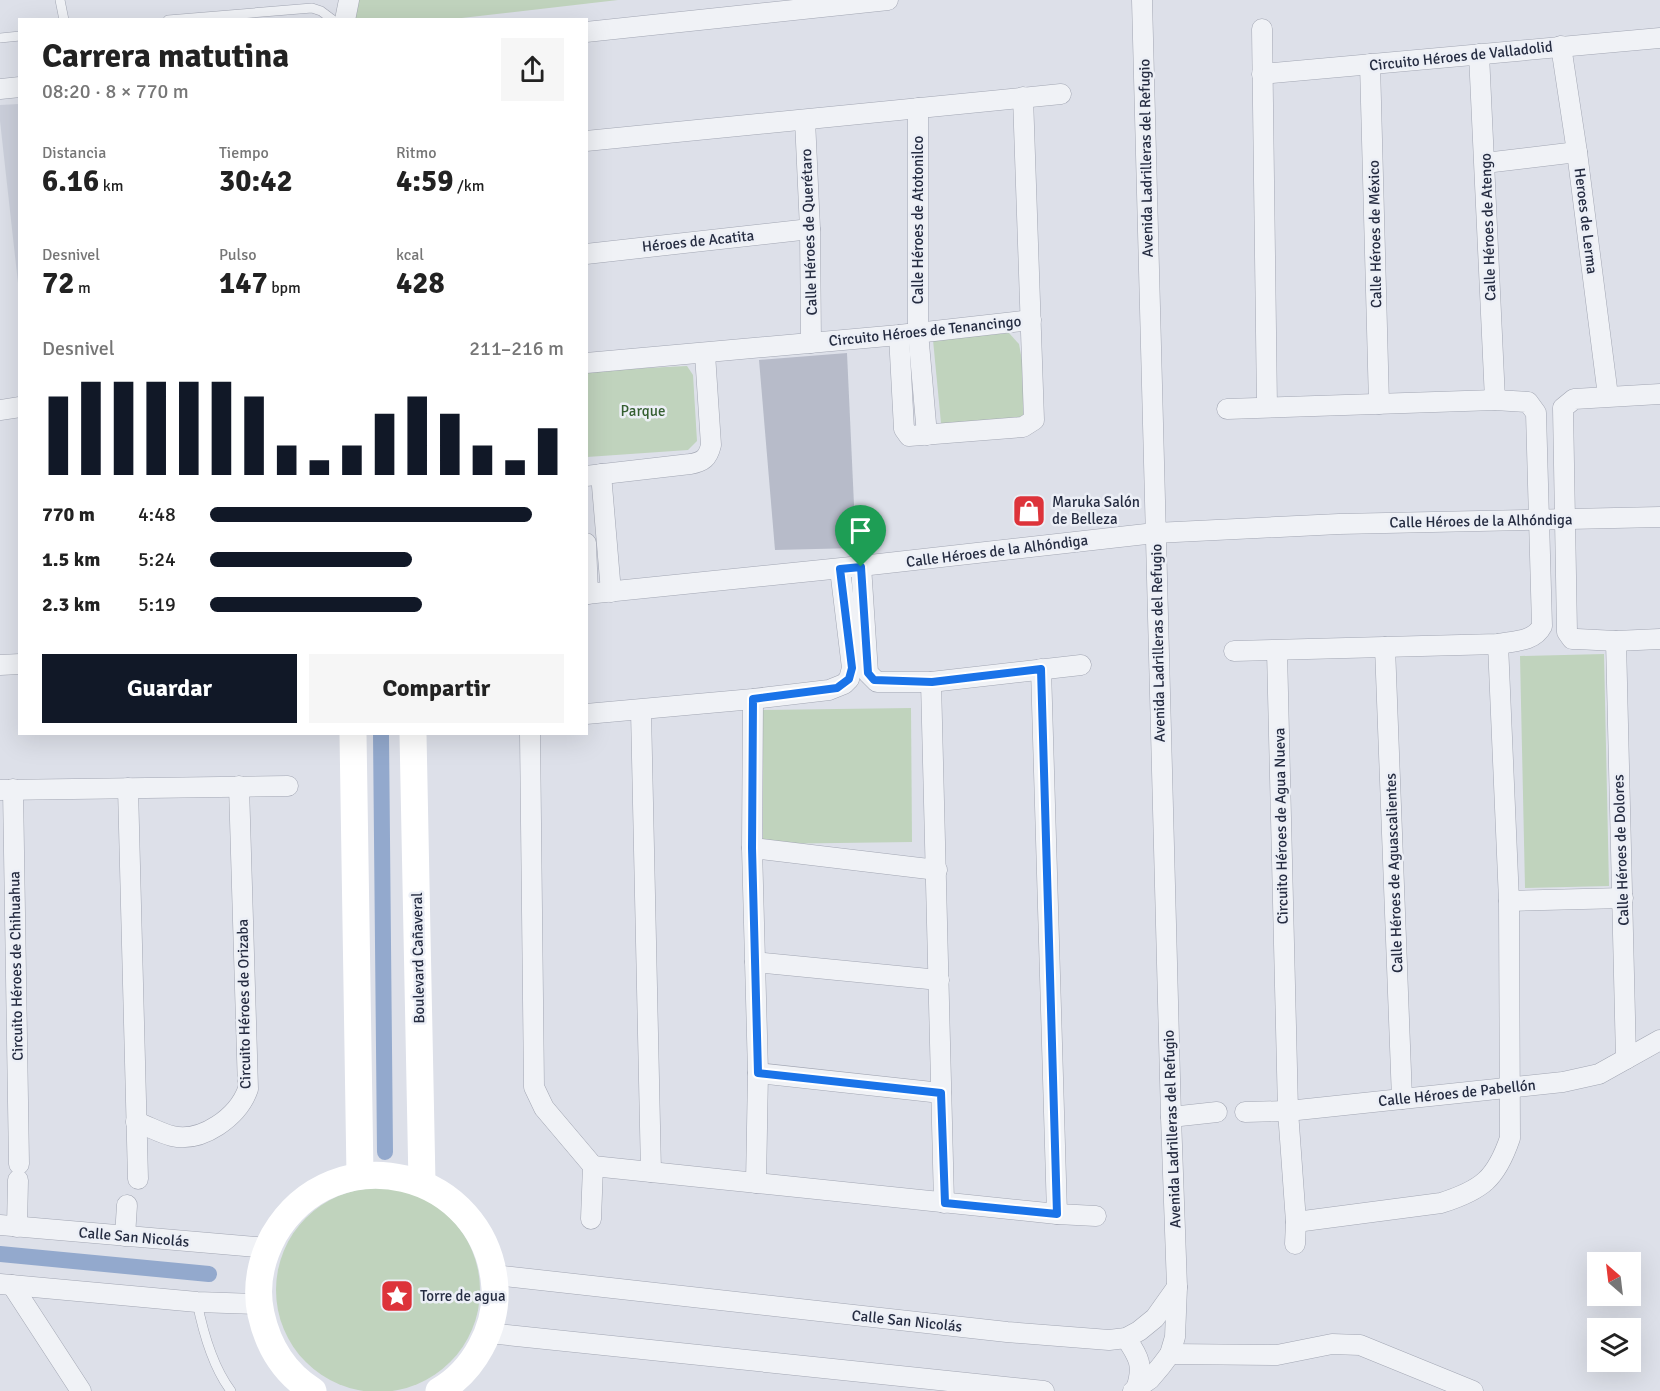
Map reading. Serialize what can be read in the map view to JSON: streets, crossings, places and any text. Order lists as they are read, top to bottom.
{
  "streets": {
    "street": [
      "Circuito Héroes de Valladolid",
      "Avenida Ladrilleras del Refugio",
      "Calle Héroes de Atotonilco",
      "Heroes de Lerma",
      "Calle Héroes de Atengo",
      "Calle Héroes de Querétaro",
      "Calle Héroes de México",
      "Héroes de Acatita",
      "Circuito Héroes de Tenancingo",
      "Calle Héroes de la Alhóndiga",
      "Circuito Héroes de Agua Nueva",
      "Calle Héroes de Dolores",
      "Calle Héroes de Aguascalientes",
      "Boulevard Cañaveral",
      "Circuito Héroes de Chihuahua",
      "Circuito Héroes de Orizaba",
      "Calle Héroes de Pabellón",
      "Calle San Nicolás"
    ]
  },
  "crossings": [
    ["Circuito Héroes de Valladolid", "Heroes de Lerma"],
    ["Circuito Héroes de Valladolid", "Calle Héroes de Atengo"],
    ["Circuito Héroes de Valladolid", "Calle Héroes de México"],
    ["Avenida Ladrilleras del Refugio", "Calle Héroes de la Alhóndiga"],
    ["Calle Héroes de Atotonilco", "Circuito Héroes de Tenancingo"],
    ["Calle Héroes de Querétaro", "Héroes de Acatita"],
    ["Calle Héroes de Querétaro", "Circuito Héroes de Tenancingo"],
    ["Circuito Héroes de Agua Nueva", "Calle Héroes de Pabellón"],
    ["Calle Héroes de Dolores", "Calle Héroes de Pabellón"],
    ["Calle Héroes de Aguascalientes", "Calle Héroes de Pabellón"],
    ["Circuito Héroes de Chihuahua", "Calle San Nicolás"]
  ],
  "parks": ["Parque"],
  "places": {
    "shop": ["Maruka Salón de Belleza"],
    "place": ["Torre de agua"]
  },
  "north": "top left",
  "page": {
    "heading": ["Carrera matutina", "08:20 · 8 × 770 m"],
    "stats": [
      ["Distancia", "6.16 km"],
      ["Tiempo", "30:42"],
      ["Ritmo", "4:59 /km"],
      ["Desnivel", "72 m"],
      ["Pulso", "147 bpm"],
      ["kcal", "428"]
    ],
    "chart": ["Desnivel", "211–216 m"],
    "list": [
      {
        "name": "770 m",
        "note": "4:48"
      },
      {
        "name": "1.5 km",
        "note": "5:24"
      },
      {
        "name": "2.3 km",
        "note": "5:19"
      }
    ],
    "buttons": ["Guardar", "Compartir"]
  }
}
